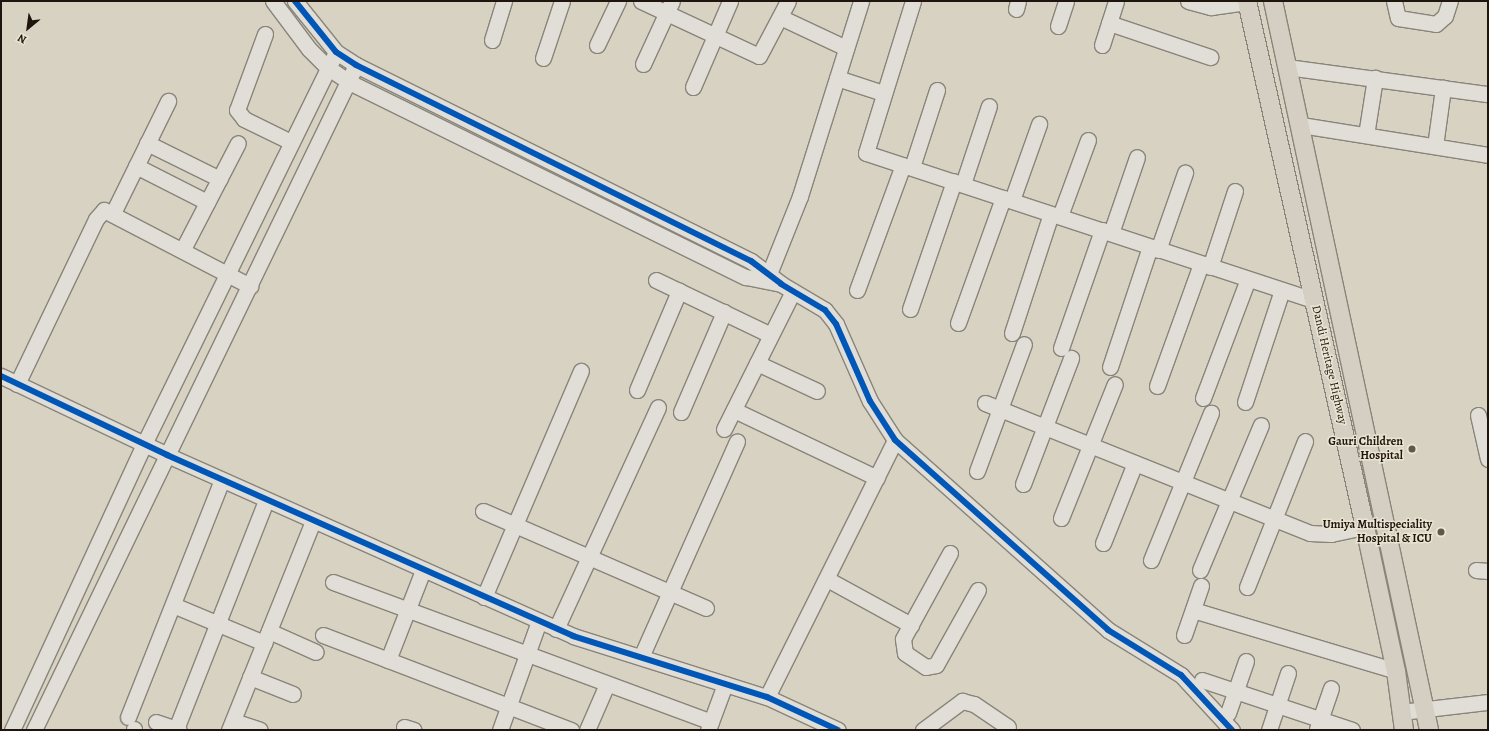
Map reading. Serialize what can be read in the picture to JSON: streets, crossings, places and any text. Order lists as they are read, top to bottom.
{
  "streets": {
    "main road": ["Dandi Heritage Highway"]
  },
  "places": ["Gauri Children Hospital", "Umiya Multispeciality Hospital & ICU"],
  "north": "bottom left"
}
